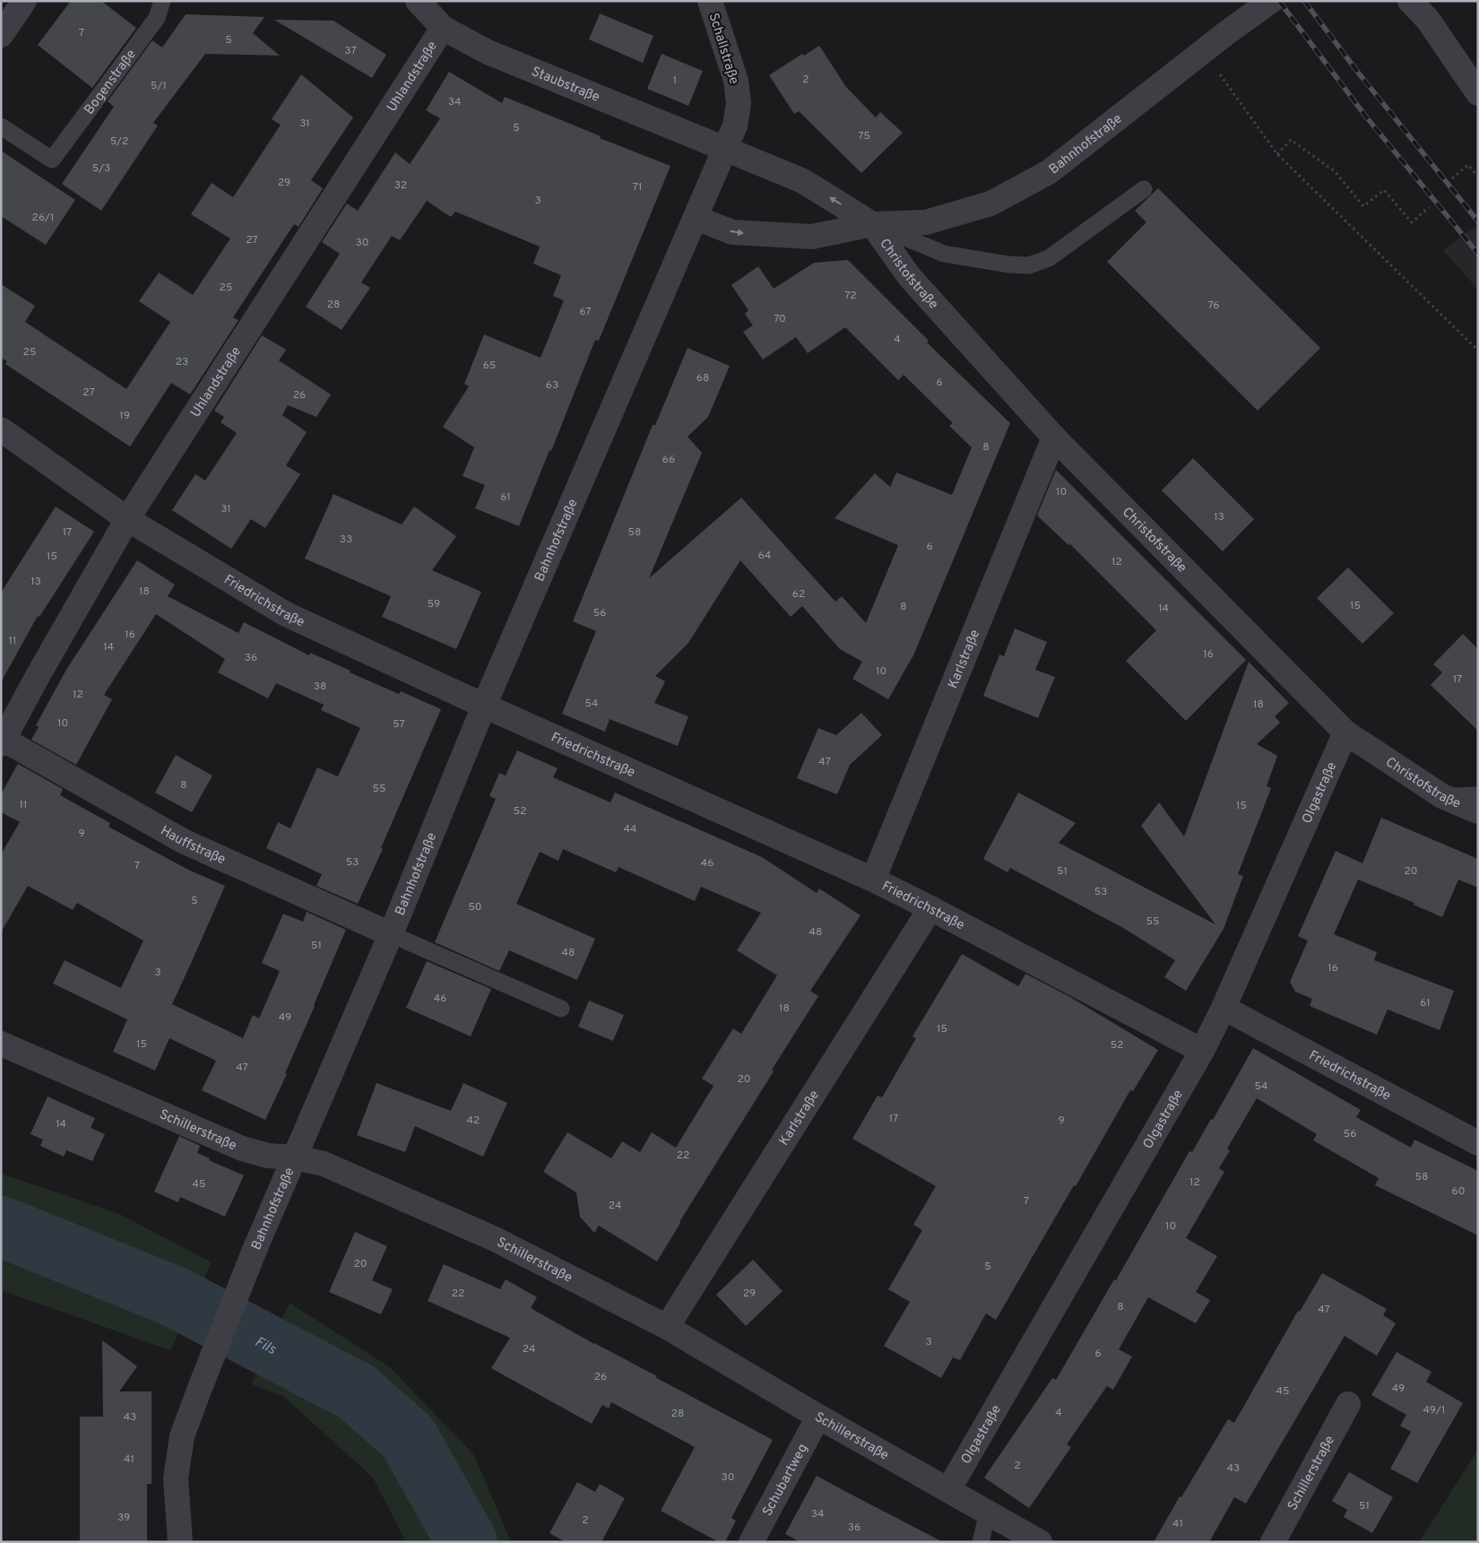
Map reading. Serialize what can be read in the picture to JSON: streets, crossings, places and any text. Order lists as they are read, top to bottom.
{
  "streets": {
    "street": [
      "Schallstraße",
      "Uhlandstraße",
      "Staubstraße",
      "Bahnhofstraße",
      "Christofstraße",
      "Friedrichstraße",
      "Karlstraße",
      "Olgastraße",
      "Hauffstraße",
      "Schillerstraße",
      "Schubartweg"
    ],
    "lane": ["Bogenstraße"]
  },
  "crossings": [
    ["Schallstraße", "Staubstraße"],
    ["Schallstraße", "Bahnhofstraße"],
    ["Uhlandstraße", "Staubstraße"],
    ["Uhlandstraße", "Friedrichstraße"],
    ["Uhlandstraße", "Hauffstraße"],
    ["Staubstraße", "Bahnhofstraße"],
    ["Bahnhofstraße", "Christofstraße"],
    ["Bahnhofstraße", "Friedrichstraße"],
    ["Bahnhofstraße", "Hauffstraße"],
    ["Bahnhofstraße", "Schillerstraße"],
    ["Christofstraße", "Karlstraße"],
    ["Christofstraße", "Olgastraße"],
    ["Friedrichstraße", "Karlstraße"],
    ["Friedrichstraße", "Olgastraße"],
    ["Karlstraße", "Schillerstraße"],
    ["Olgastraße", "Schillerstraße"],
    ["Schillerstraße", "Schubartweg"]
  ],
  "water": ["Fils"],
  "house_numbers": [
    "7",
    "5",
    "37",
    "2",
    "1",
    "5/1",
    "34",
    "31",
    "5",
    "75",
    "5/2",
    "5/3",
    "29",
    "32",
    "71",
    "3",
    "26/1",
    "27",
    "30",
    "25",
    "72",
    "28",
    "76",
    "67",
    "70",
    "4",
    "25",
    "23",
    "65",
    "68",
    "6",
    "63",
    "27",
    "26",
    "19",
    "8",
    "66",
    "10",
    "61",
    "31",
    "13",
    "17",
    "58",
    "33",
    "6",
    "64",
    "15",
    "12",
    "13",
    "18",
    "62",
    "59",
    "15",
    "8",
    "14",
    "56",
    "16",
    "11",
    "14",
    "16",
    "36",
    "10",
    "17",
    "38",
    "12",
    "54",
    "18",
    "10",
    "57",
    "47",
    "8",
    "55",
    "11",
    "15",
    "52",
    "44",
    "9",
    "53",
    "46",
    "7",
    "51",
    "20",
    "53",
    "5",
    "50",
    "55",
    "48",
    "51",
    "48",
    "16",
    "3",
    "46",
    "61",
    "18",
    "49",
    "15",
    "15",
    "52",
    "47",
    "20",
    "54",
    "17",
    "42",
    "9",
    "14",
    "56",
    "22",
    "58",
    "12",
    "45",
    "60",
    "7",
    "24",
    "10",
    "20",
    "5",
    "22",
    "29",
    "8",
    "47",
    "3",
    "24",
    "6",
    "26",
    "49",
    "45",
    "49/1",
    "4",
    "28",
    "43",
    "41",
    "2",
    "43",
    "30",
    "51",
    "34",
    "39",
    "2",
    "41",
    "36"
  ]
}
